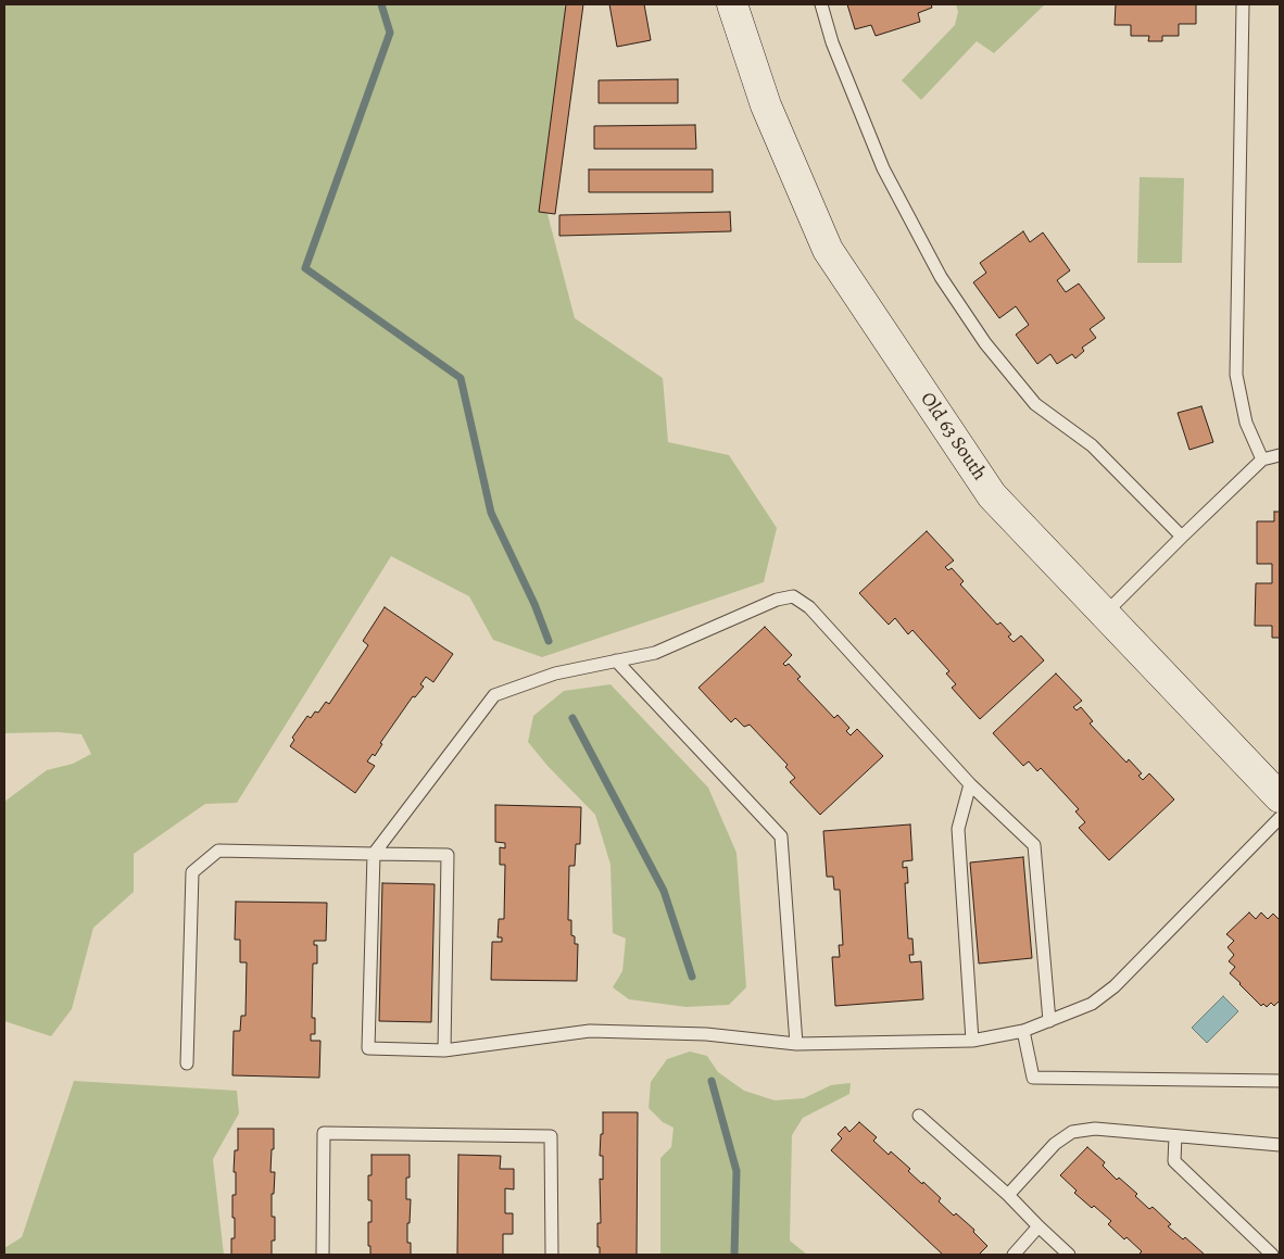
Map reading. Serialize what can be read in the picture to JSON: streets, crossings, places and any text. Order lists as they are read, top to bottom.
{
  "streets": {
    "main road": ["Old 63 South"]
  }
}
